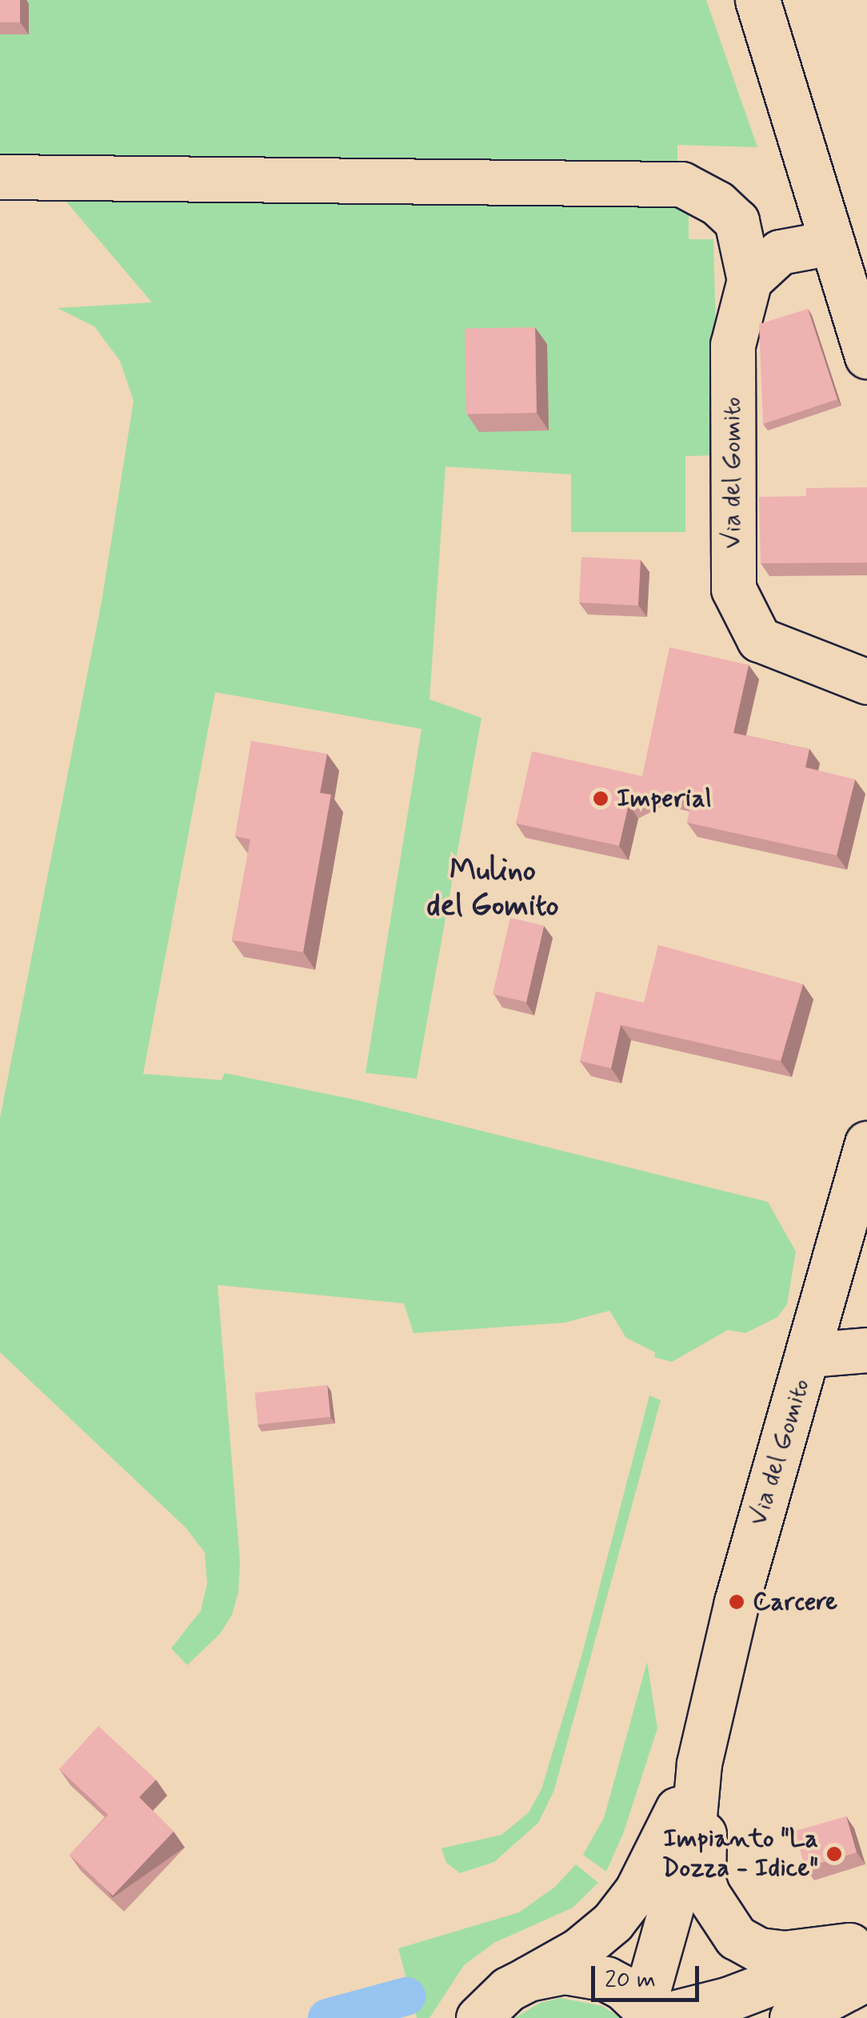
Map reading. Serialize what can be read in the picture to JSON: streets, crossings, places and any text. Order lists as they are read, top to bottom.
{
  "streets": {
    "street": ["Via del Gomito"]
  },
  "districts": ["Mulino del Gomito"],
  "places": ["Imperial", "Carcere", "Impianto \"La Dozza - Idice\""],
  "scale_bar": "20 m"
}
